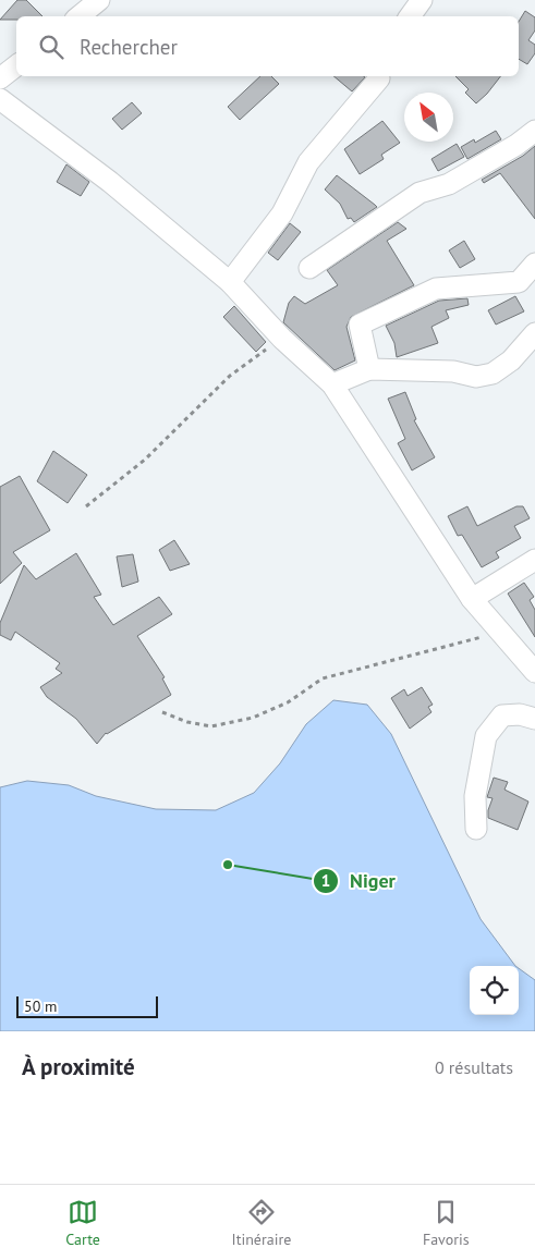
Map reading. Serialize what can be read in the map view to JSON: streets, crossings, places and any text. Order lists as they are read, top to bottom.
{
  "places": ["Niger"],
  "scale_bar": "50 m",
  "north": "top left",
  "page": {
    "search": "Rechercher",
    "scale": "50 m",
    "heading": ["À proximité", "0 résultats"],
    "nav": ["Carte", "Itinéraire", "Favoris"]
  }
}
